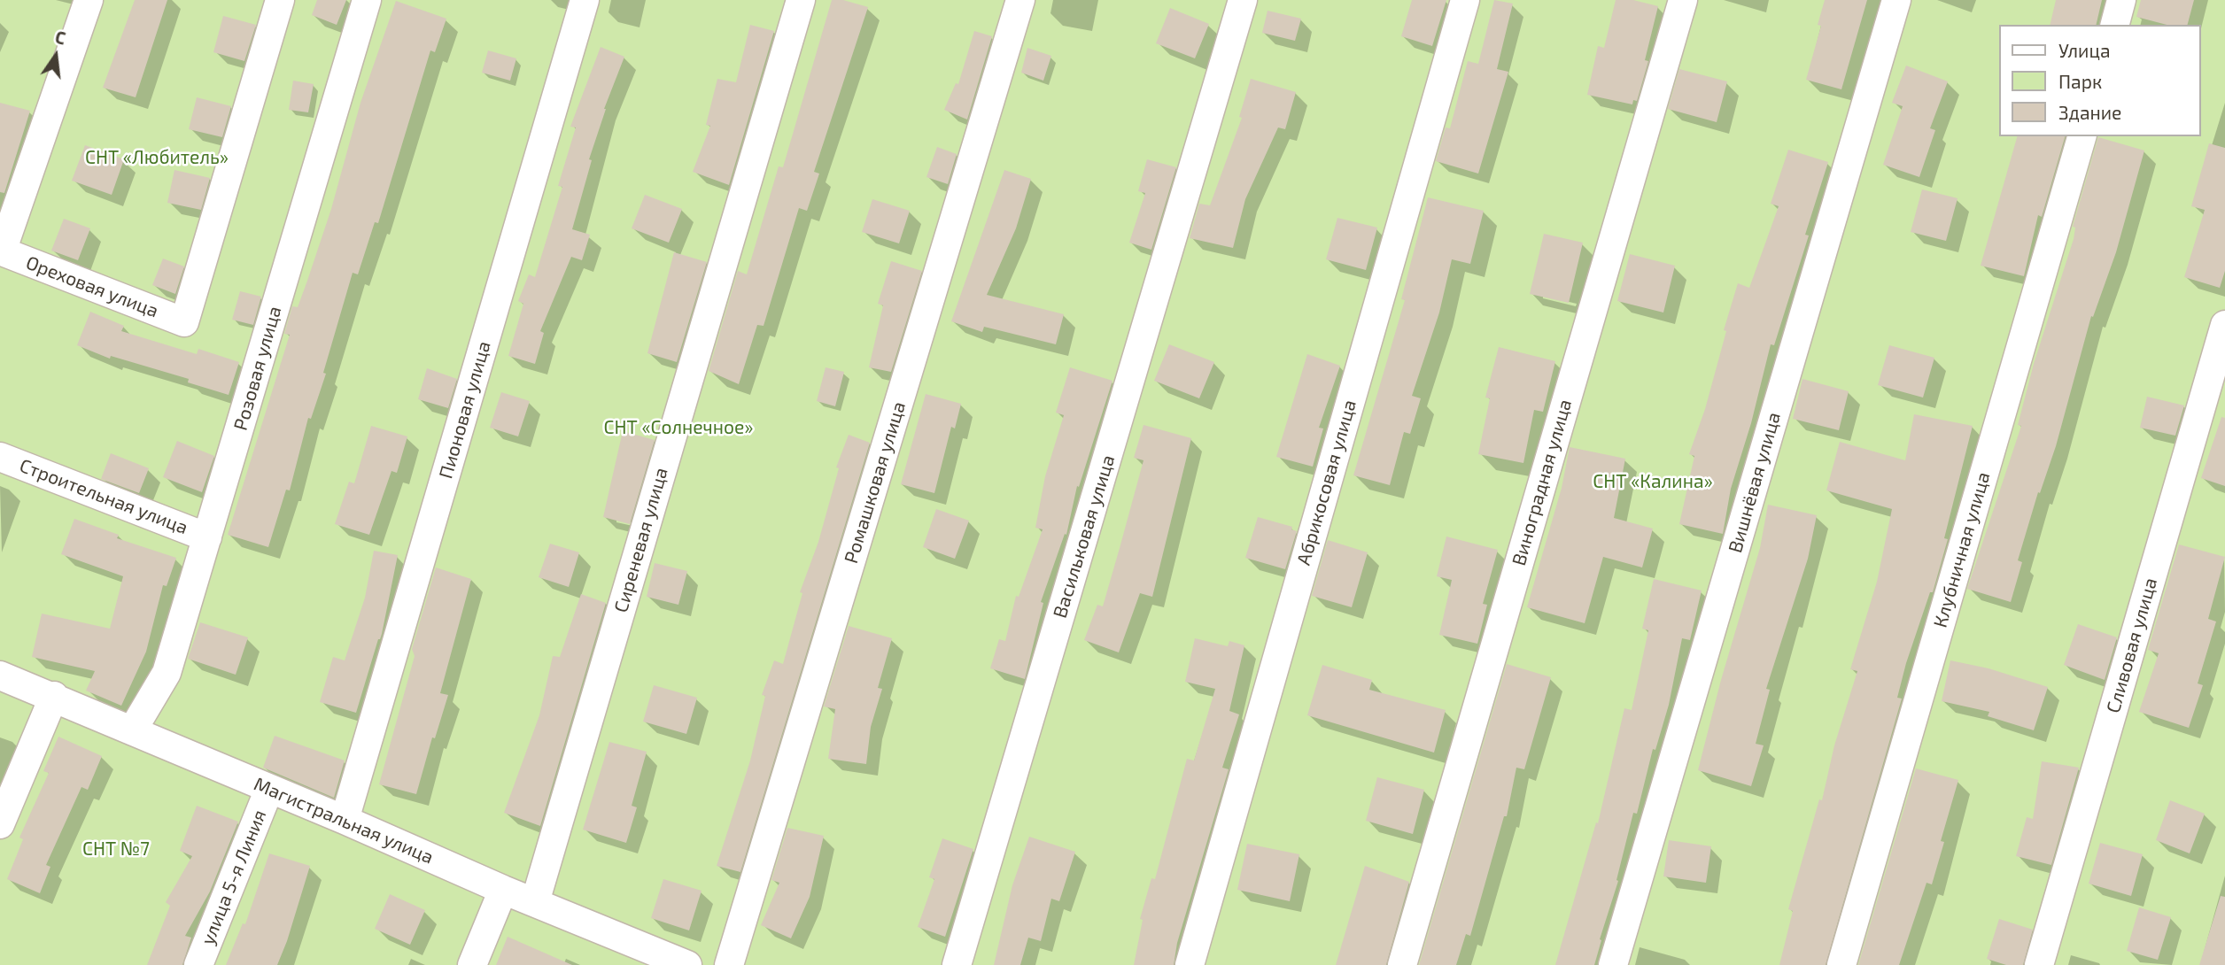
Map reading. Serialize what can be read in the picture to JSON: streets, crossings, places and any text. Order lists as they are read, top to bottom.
{
  "streets": {
    "street": [
      "Ореховая улица",
      "Розовая улица",
      "Пионовая улица",
      "Ромашковая улица",
      "Абрикосовая улица",
      "Виноградная улица",
      "Вишнёвая улица",
      "Строительная улица",
      "Васильковая улица",
      "Сиреневая улица",
      "Клубничная улица",
      "Сливовая улица",
      "Магистральная улица",
      "улица 5-я Линия"
    ]
  },
  "crossings": [
    ["Розовая улица", "Строительная улица"],
    ["Розовая улица", "Магистральная улица"],
    ["Пионовая улица", "Магистральная улица"],
    ["Сиреневая улица", "Магистральная улица"],
    ["Магистральная улица", "улица 5-я Линия"]
  ],
  "parks": [
    "СНТ «Любитель»",
    "СНТ «Солнечное»",
    "СНТ «Калина»",
    "СНТ №7"
  ],
  "legend": ["Улица", "Парк", "Здание"],
  "north": "top"
}
